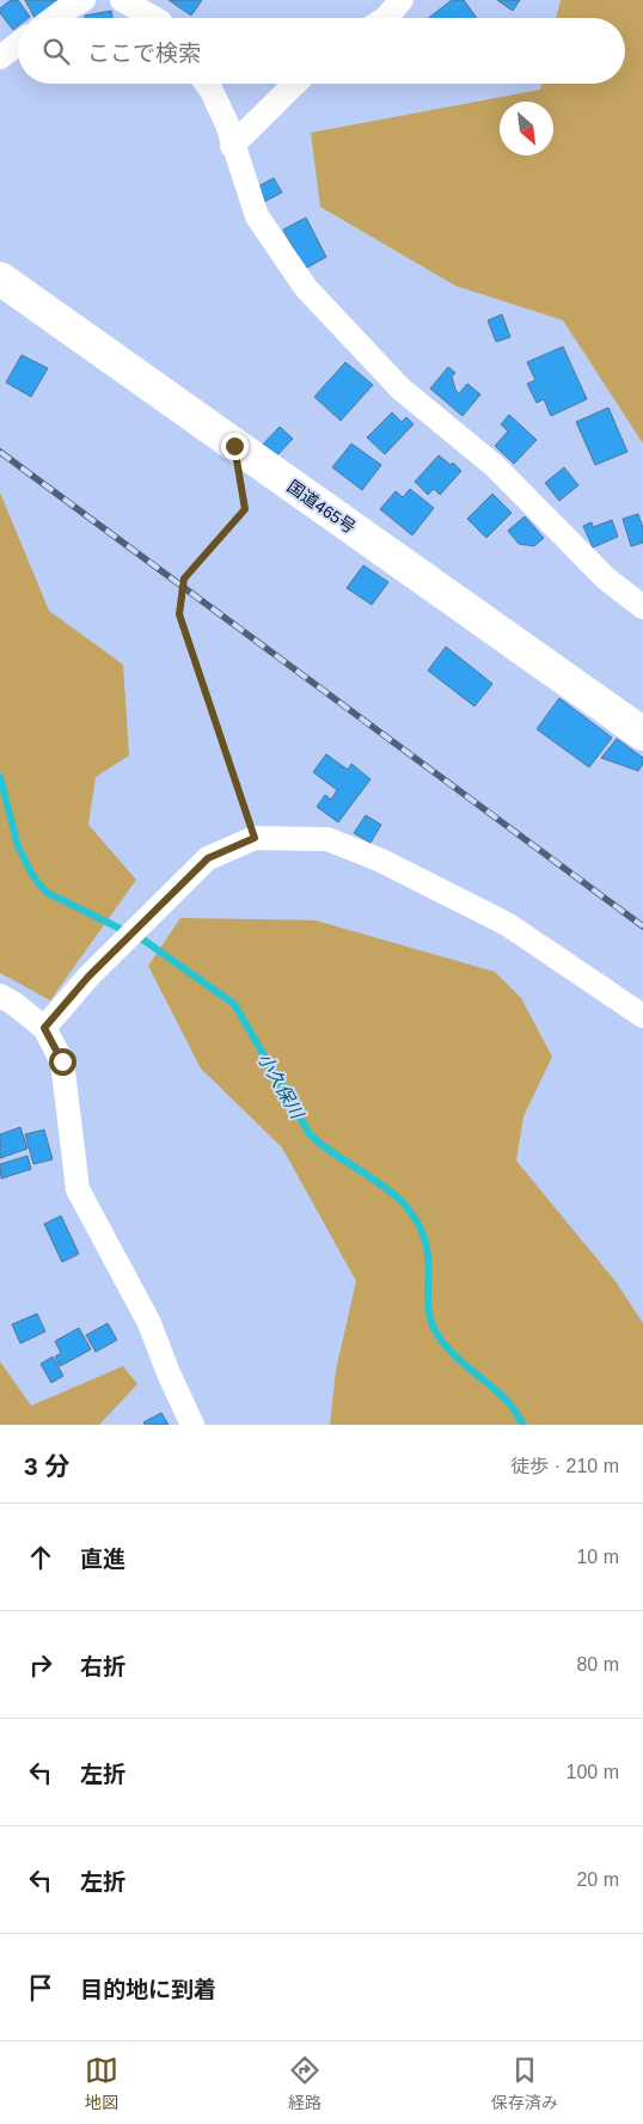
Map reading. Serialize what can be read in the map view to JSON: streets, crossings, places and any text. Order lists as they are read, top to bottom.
{
  "streets": {
    "highway": ["国道465号"]
  },
  "water": ["小久保川"],
  "north": "bottom right",
  "page": {
    "search": "ここで検索",
    "heading": ["3 分", "徒歩 · 210 m"],
    "list": [
      ["直進", "10 m"],
      ["右折", "80 m"],
      ["左折", "100 m"],
      ["左折", "20 m"],
      "目的地に到着"
    ],
    "nav": ["地図", "経路", "保存済み"]
  }
}
